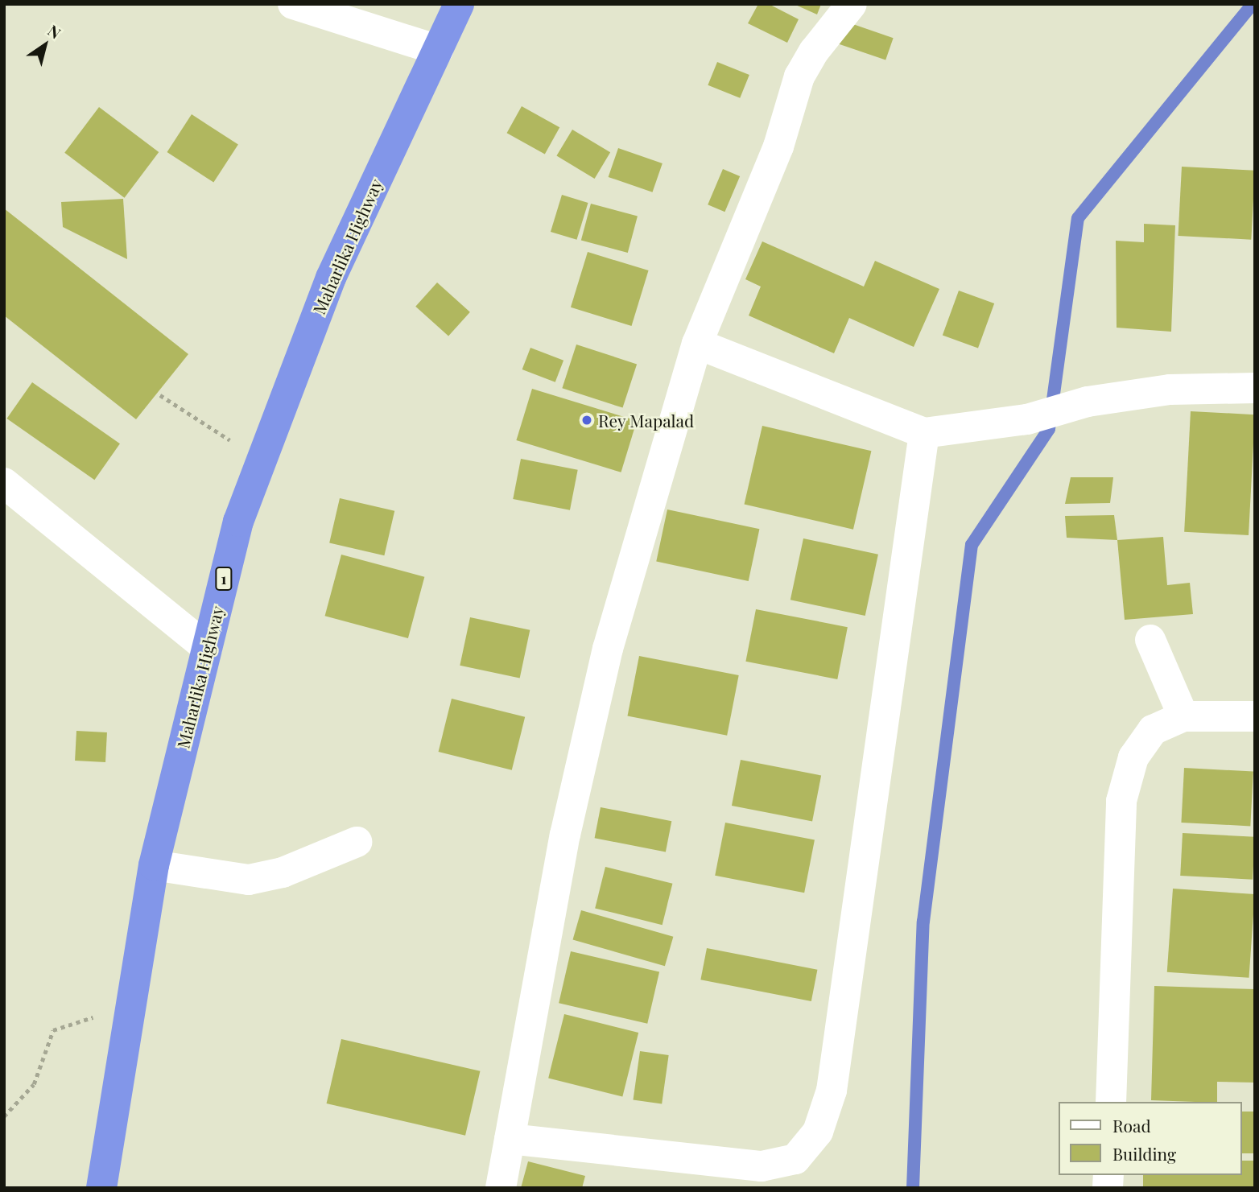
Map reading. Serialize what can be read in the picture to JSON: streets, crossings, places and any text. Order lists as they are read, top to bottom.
{
  "streets": {
    "highway": ["Maharlika Highway", "1"]
  },
  "places": ["Rey Mapalad"],
  "legend": ["Road", "Building"],
  "north": "top right"
}
